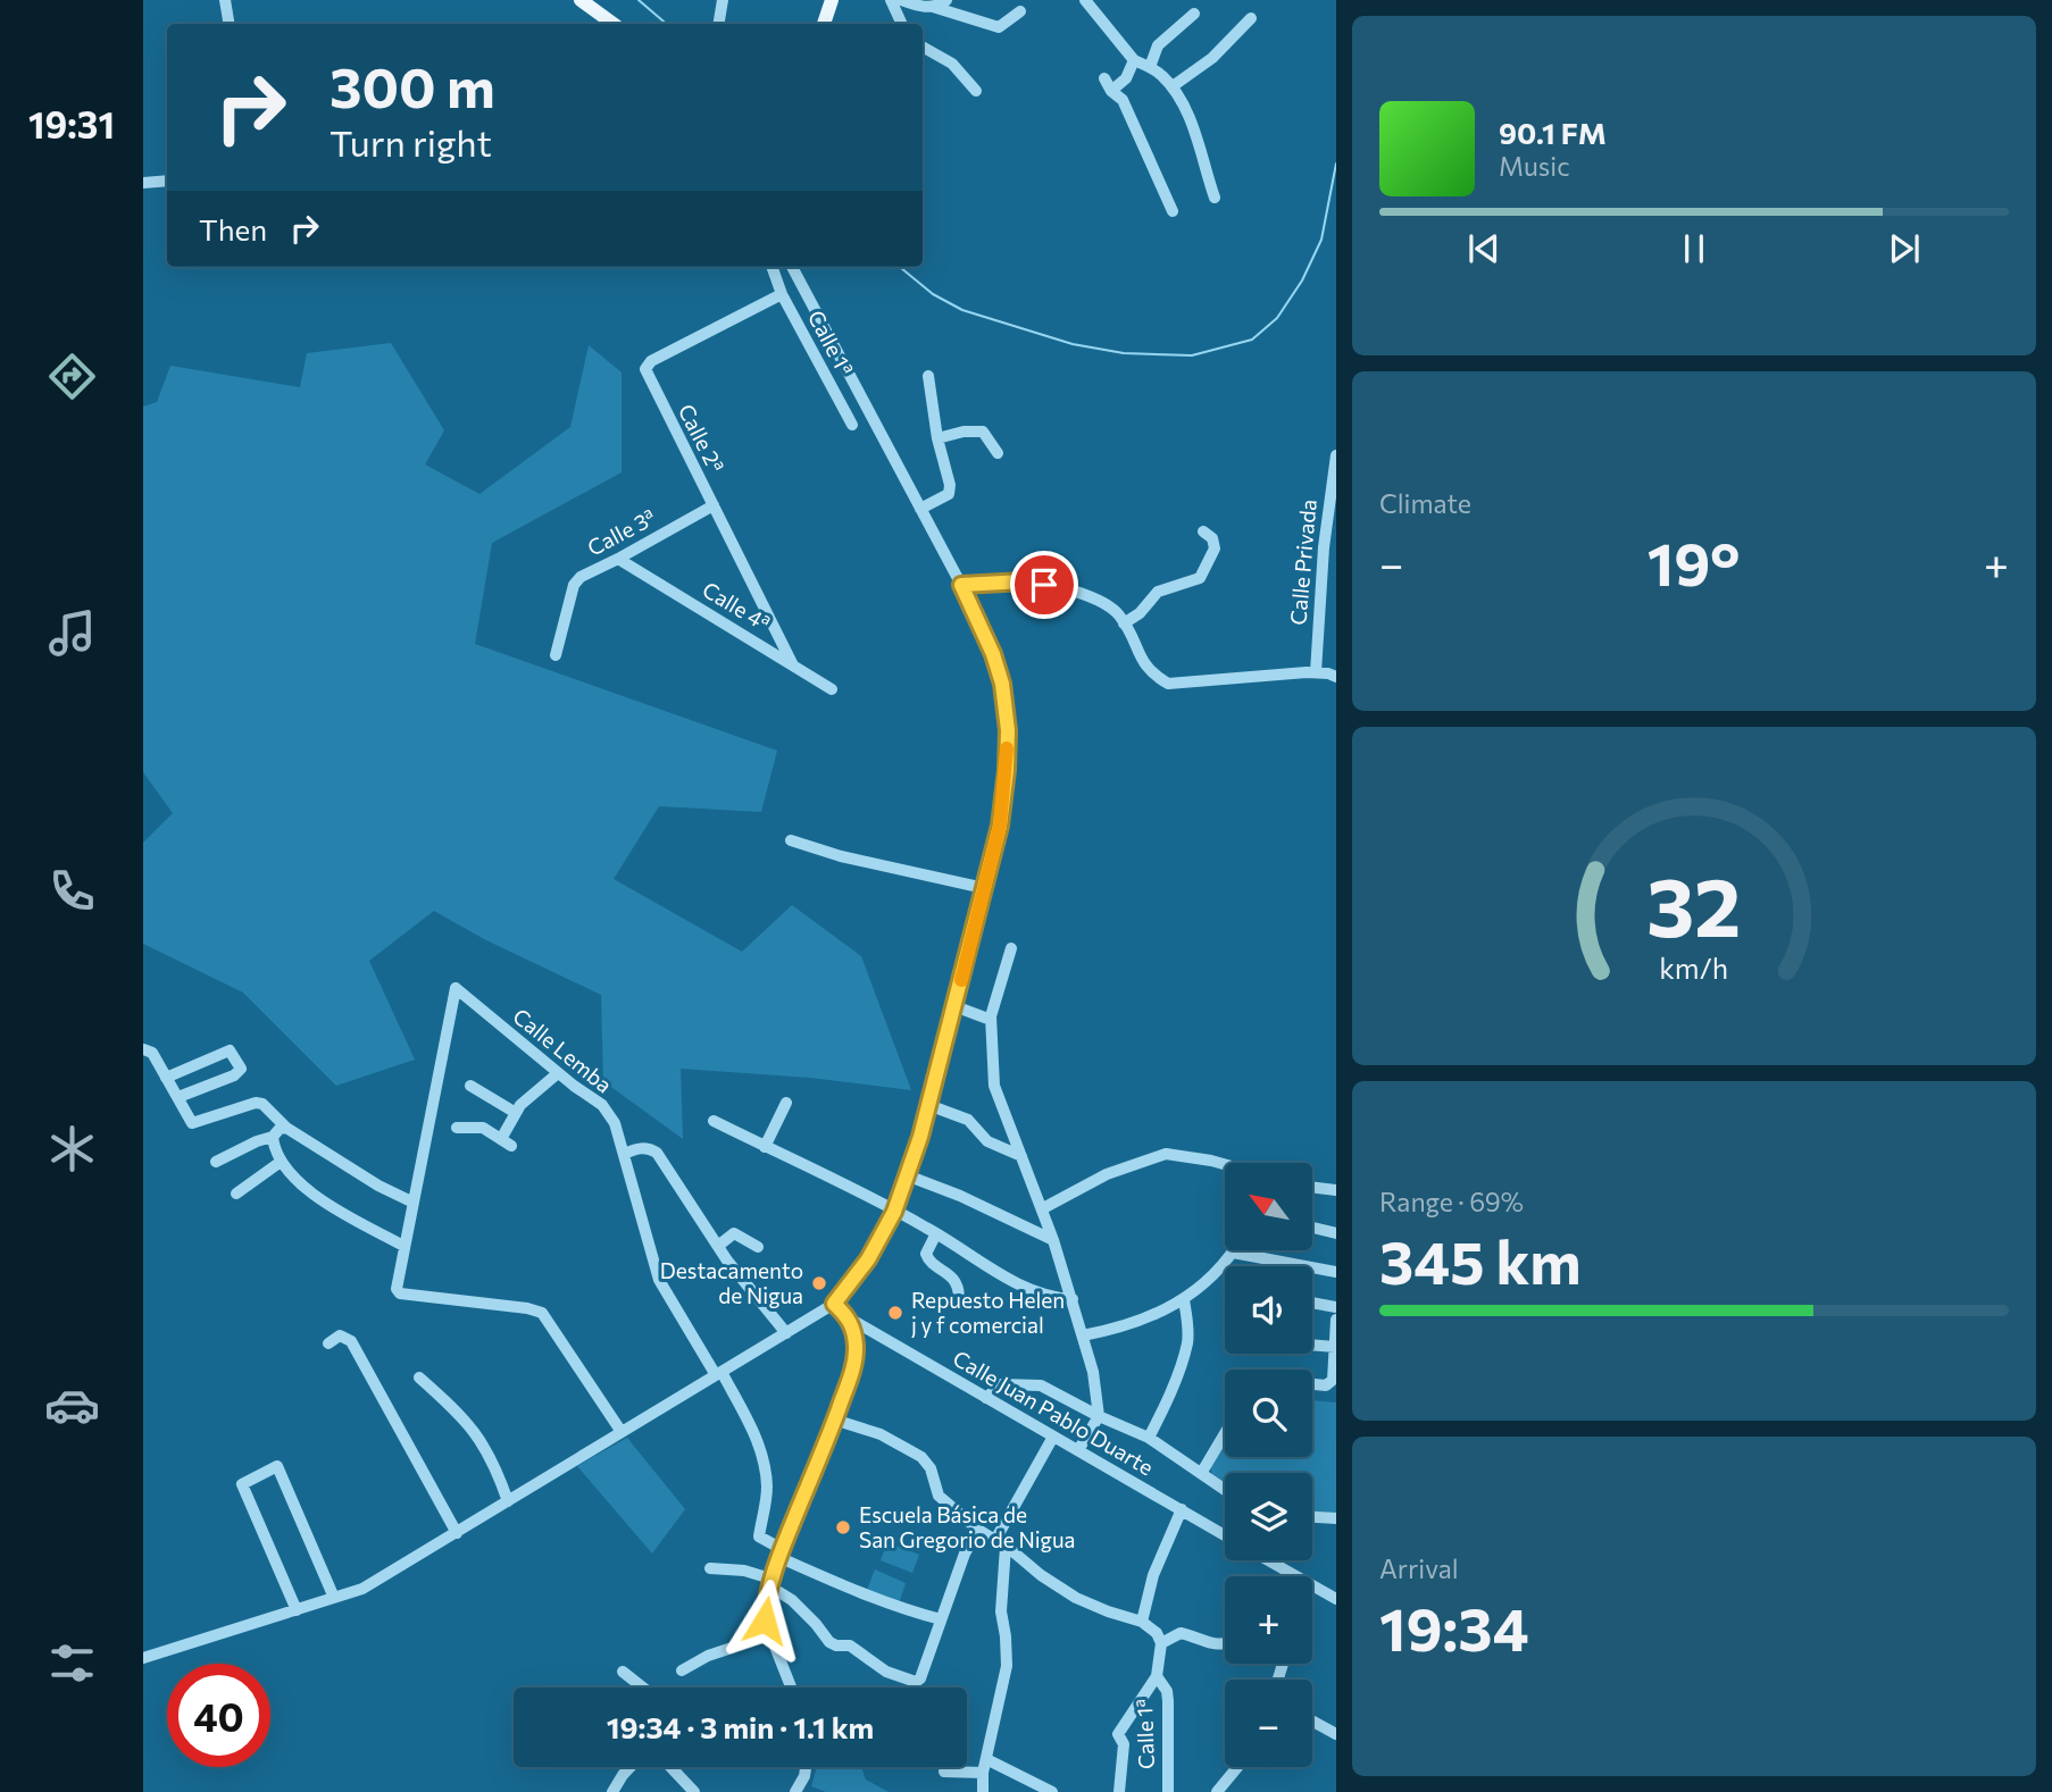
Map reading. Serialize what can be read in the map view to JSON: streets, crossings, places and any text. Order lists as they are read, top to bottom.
{
  "streets": {
    "street": [
      "Calle 1ª",
      "Calle 2ª",
      "Calle 3ª",
      "Calle Privada",
      "Calle 4ª",
      "Calle Lemba",
      "Calle Juan Pablo Duarte"
    ]
  },
  "crossings": [
    ["Calle 1ª", "Calle 2ª"],
    ["Calle 2ª", "Calle 3ª"],
    ["Calle 2ª", "Calle 4ª"],
    ["Calle 3ª", "Calle 4ª"]
  ],
  "places": ["Destacamento de Nigua", "Repuesto Helen j y f comercial", "Escuela Básica de San Gregorio de Nigua"],
  "north": "top left",
  "page": {
    "tabs": "19:31",
    "turn": ["300 m", "Turn right"],
    "song": ["90.1 FM", "Music"],
    "then": "Then",
    "tile": [
      "Climate",
      ["Range · 69%", "345 km"],
      ["Arrival", "19:34"]
    ],
    "heat": ["−", "19°", "+"],
    "map_buttons": ["+", "−"],
    "limit": "40",
    "trip": "19:34 · 3 min · 1.1 km",
    "gauge": ["32", "km/h"]
  }
}
